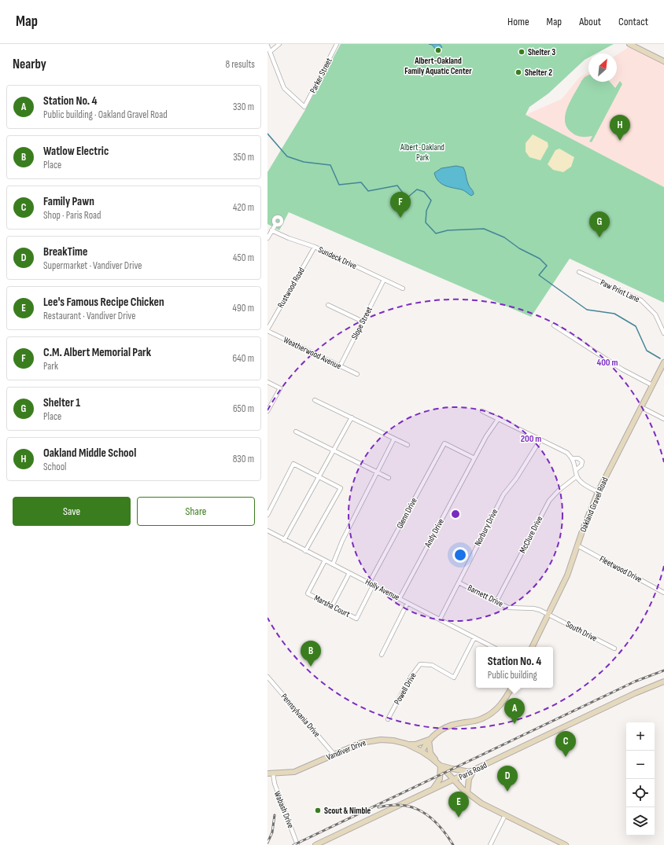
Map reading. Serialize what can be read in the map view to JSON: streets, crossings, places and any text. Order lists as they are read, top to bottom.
{
  "streets": {
    "main road": ["Oakland Gravel Road", "Vandiver Drive", "Paris Road"],
    "street": [
      "Parker Street",
      "Sundeck Drive",
      "Rustwood Road",
      "Paw Print Lane",
      "Slope Street",
      "Weatherwood Avenue",
      "Glenn Drive",
      "Norbury Drive",
      "Andy Drive",
      "McClure Drive",
      "Fleetwood Drive",
      "Holly Avenue",
      "Barnett Drive",
      "Marsha Court",
      "South Drive",
      "Powell Drive",
      "Pennsylvania Drive",
      "Wabash Drive"
    ]
  },
  "crossings": [
    ["Sundeck Drive", "Rustwood Road"],
    ["Sundeck Drive", "Slope Street"],
    ["Rustwood Road", "Weatherwood Avenue"],
    ["Slope Street", "Weatherwood Avenue"],
    ["Oakland Gravel Road", "Fleetwood Drive"],
    ["Oakland Gravel Road", "Barnett Drive"],
    ["Oakland Gravel Road", "South Drive"],
    ["Glenn Drive", "Andy Drive"],
    ["Glenn Drive", "Holly Avenue"],
    ["Glenn Drive", "Marsha Court"],
    ["Norbury Drive", "Holly Avenue"],
    ["Norbury Drive", "Barnett Drive"],
    ["Andy Drive", "Holly Avenue"],
    ["McClure Drive", "Barnett Drive"],
    ["Holly Avenue", "Marsha Court"],
    ["Holly Avenue", "Powell Drive"],
    ["Barnett Drive", "South Drive"],
    ["Pennsylvania Drive", "Vandiver Drive"],
    ["Vandiver Drive", "Paris Road"],
    ["Vandiver Drive", "Wabash Drive"]
  ],
  "parks": ["Albert-Oakland Park"],
  "places": [
    "Albert-Oakland Family Aquatic Center",
    "Shelter 3",
    "Shelter 2",
    "Scout & Nimble"
  ],
  "north": "top right",
  "page": {
    "header": "Map",
    "nav": [
      "Home",
      "Map",
      "About",
      "Contact"
    ],
    "heading": ["Nearby", "8 results"],
    "list": [
      {
        "mark": "A",
        "name": "Station No. 4",
        "note": "Public building · Oakland Gravel Road",
        "value": "330 m"
      },
      {
        "mark": "B",
        "name": "Watlow Electric",
        "note": "Place",
        "value": "350 m"
      },
      {
        "mark": "C",
        "name": "Family Pawn",
        "note": "Shop · Paris Road",
        "value": "420 m"
      },
      {
        "mark": "D",
        "name": "BreakTime",
        "note": "Supermarket · Vandiver Drive",
        "value": "450 m"
      },
      {
        "mark": "E",
        "name": "Lee's Famous Recipe Chicken",
        "note": "Restaurant · Vandiver Drive",
        "value": "490 m"
      },
      {
        "mark": "F",
        "name": "C.M. Albert Memorial Park",
        "note": "Park",
        "value": "640 m"
      },
      {
        "mark": "G",
        "name": "Shelter 1",
        "note": "Place",
        "value": "650 m"
      },
      {
        "mark": "H",
        "name": "Oakland Middle School",
        "note": "School",
        "value": "830 m"
      }
    ],
    "pins": [
      "H",
      "F",
      "G",
      "B",
      "A",
      "C",
      "D",
      "E"
    ],
    "buttons": ["Save", "Share"],
    "popup": ["Station No. 4", "Public building"],
    "map_buttons": ["+", "−"]
  },
  "rings": ["400 m", "200 m"]
}
